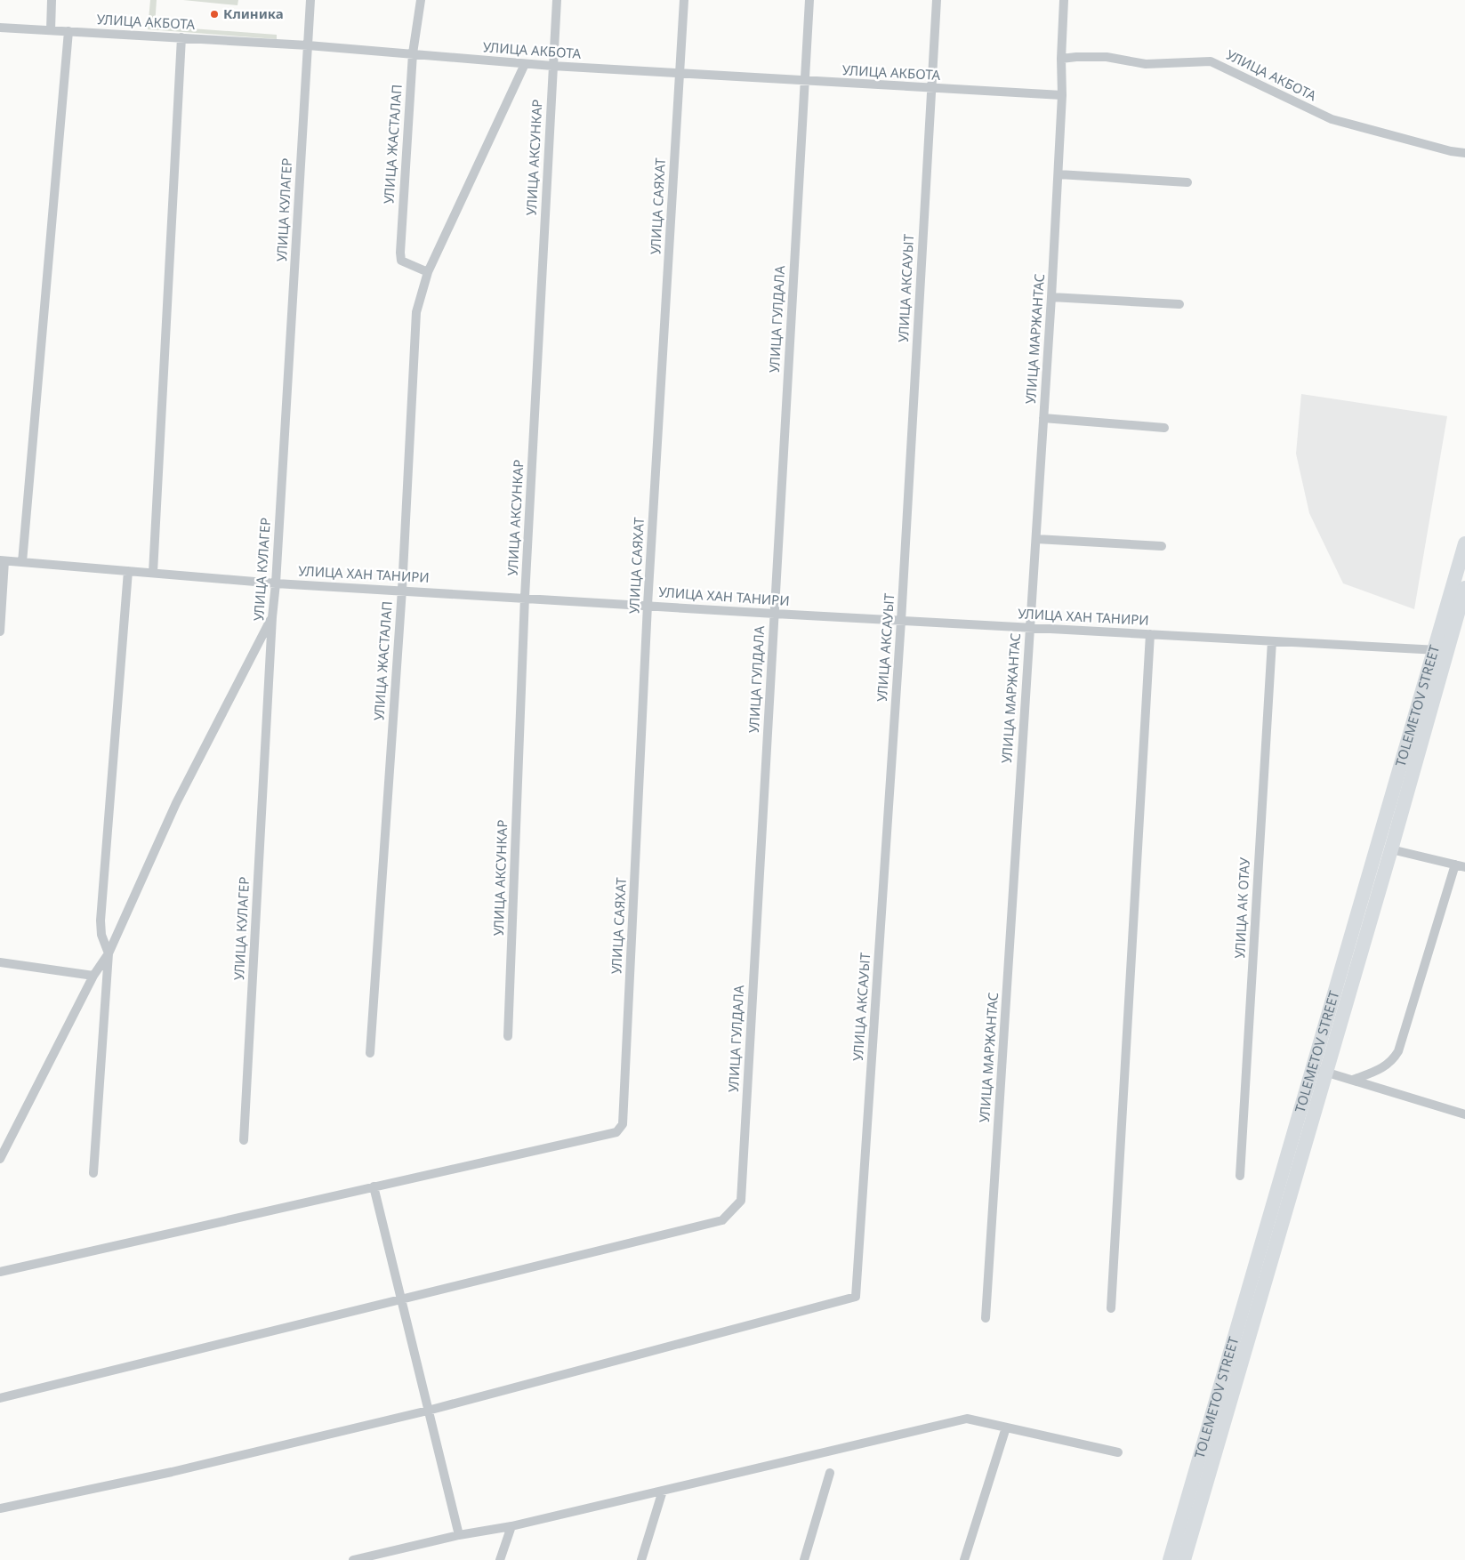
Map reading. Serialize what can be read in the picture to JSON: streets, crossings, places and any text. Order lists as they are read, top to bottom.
{
  "streets": {
    "main road": ["TOLEMETOV STREET"],
    "street": [
      "УЛИЦА АКБОТА",
      "УЛИЦА ЖАСТАЛАП",
      "УЛИЦА АКСУНКАР",
      "УЛИЦА САЯХАТ",
      "УЛИЦА КУЛАГЕР",
      "УЛИЦА АКСАУЫТ",
      "УЛИЦА ГУЛДАЛА",
      "УЛИЦА МАРЖАНТАС",
      "УЛИЦА ХАН ТАНИРИ",
      "УЛИЦА АК ОТАУ"
    ]
  },
  "crossings": [
    ["УЛИЦА АКБОТА", "УЛИЦА ЖАСТАЛАП"],
    ["УЛИЦА АКБОТА", "УЛИЦА АКСУНКАР"],
    ["УЛИЦА АКБОТА", "УЛИЦА САЯХАТ"],
    ["УЛИЦА АКБОТА", "УЛИЦА КУЛАГЕР"],
    ["УЛИЦА АКБОТА", "УЛИЦА АКСАУЫТ"],
    ["УЛИЦА АКБОТА", "УЛИЦА ГУЛДАЛА"],
    ["УЛИЦА АКБОТА", "УЛИЦА МАРЖАНТАС"],
    ["УЛИЦА ЖАСТАЛАП", "УЛИЦА ХАН ТАНИРИ"],
    ["УЛИЦА АКСУНКАР", "УЛИЦА ХАН ТАНИРИ"],
    ["УЛИЦА САЯХАТ", "УЛИЦА ХАН ТАНИРИ"],
    ["УЛИЦА КУЛАГЕР", "УЛИЦА ХАН ТАНИРИ"],
    ["УЛИЦА АКСАУЫТ", "УЛИЦА ХАН ТАНИРИ"],
    ["УЛИЦА ГУЛДАЛА", "УЛИЦА ХАН ТАНИРИ"],
    ["УЛИЦА МАРЖАНТАС", "УЛИЦА ХАН ТАНИРИ"],
    ["УЛИЦА ХАН ТАНИРИ", "TOLEMETOV STREET"],
    ["УЛИЦА ХАН ТАНИРИ", "УЛИЦА АК ОТАУ"]
  ],
  "places": ["Клиника"]
}
